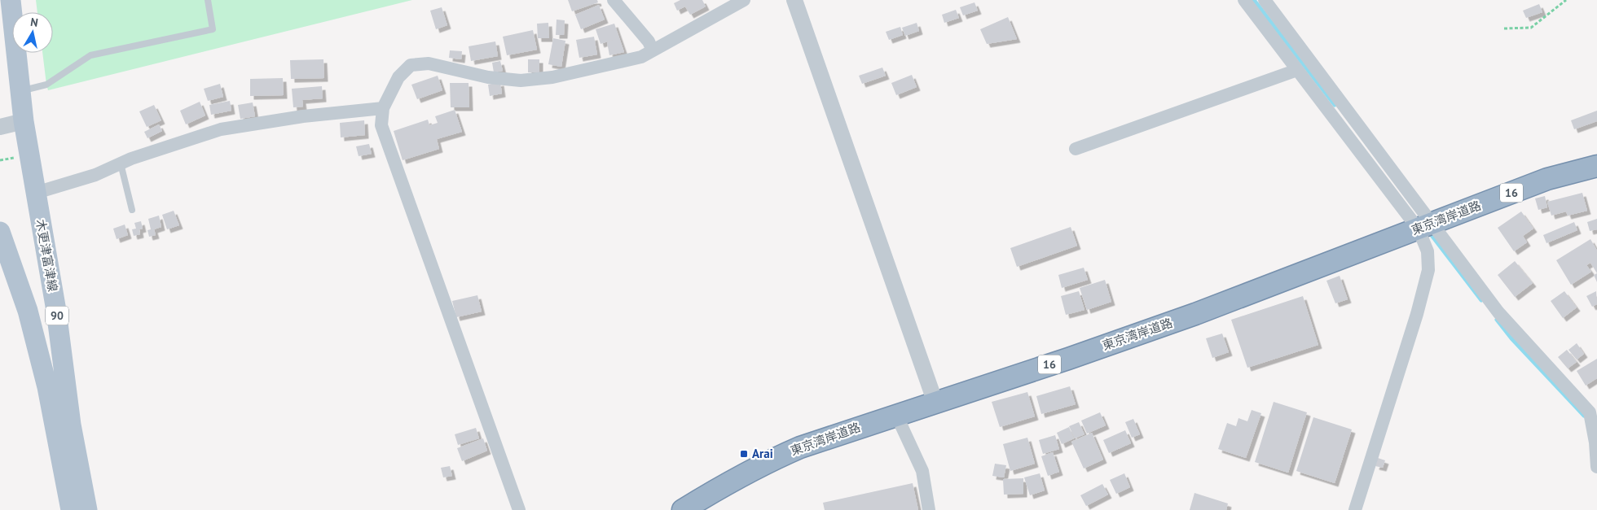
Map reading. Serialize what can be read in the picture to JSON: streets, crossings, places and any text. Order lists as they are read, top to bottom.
{
  "streets": {
    "highway": ["16", "東京湾岸道路"],
    "main road": ["木更津富津線", "90"]
  },
  "places": {
    "transit": ["Arai"]
  },
  "north": "top"
}
